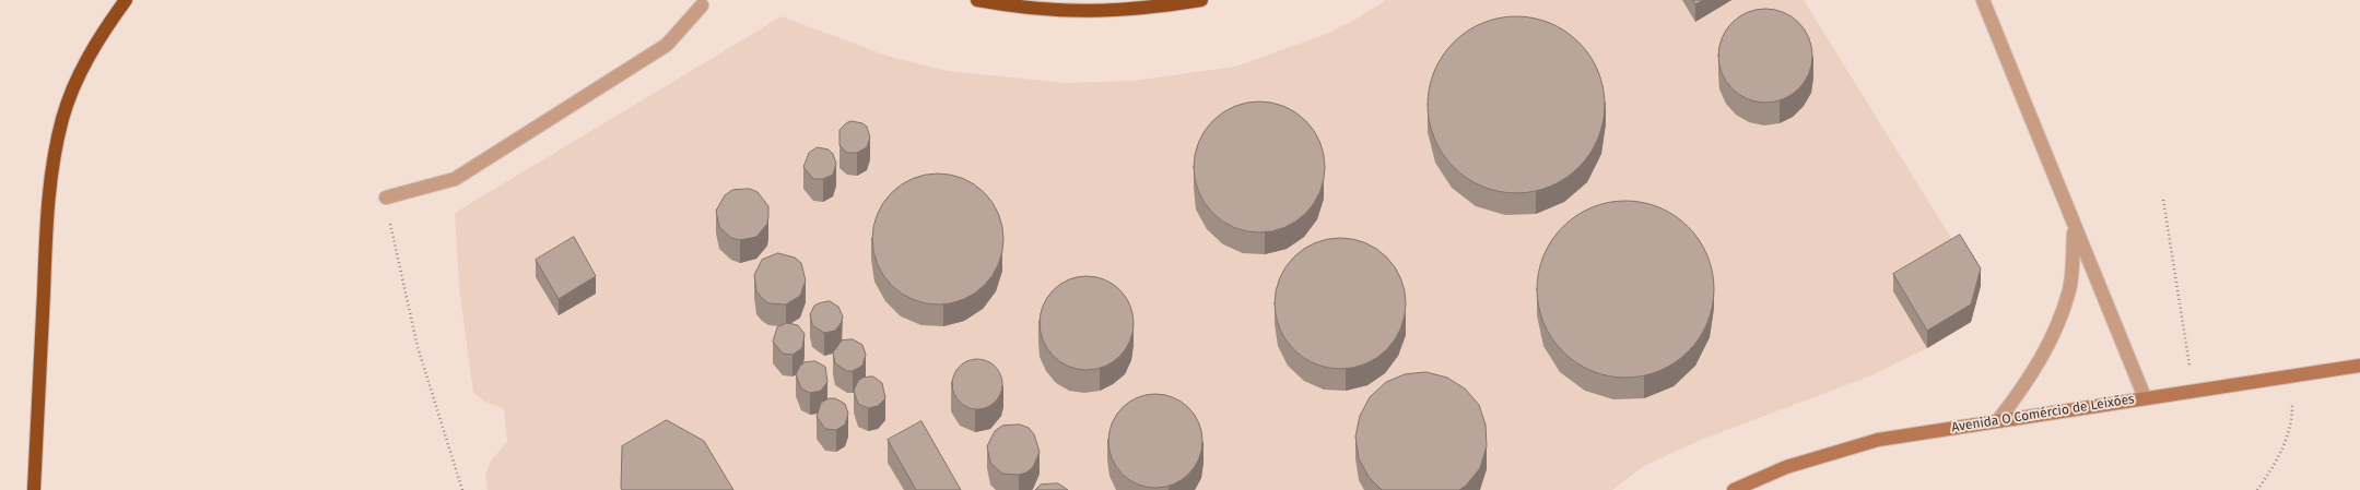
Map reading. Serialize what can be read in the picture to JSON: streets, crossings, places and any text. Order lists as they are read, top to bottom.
{
  "streets": {
    "main road": ["Avenida O Comércio de Leixões"]
  }
}
